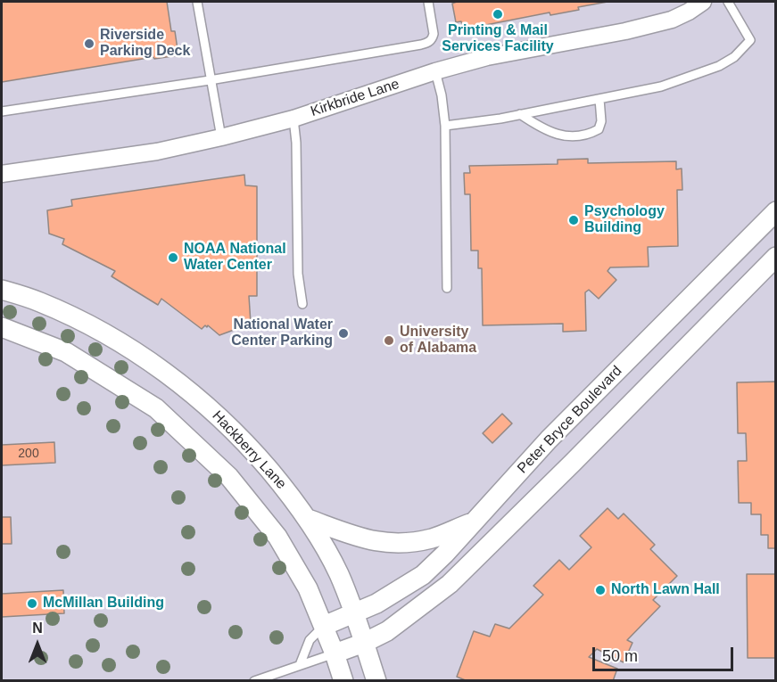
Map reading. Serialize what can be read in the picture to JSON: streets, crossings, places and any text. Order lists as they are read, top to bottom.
{
  "streets": {
    "street": ["Kirkbride Lane", "Peter Bryce Boulevard", "Hackberry Lane"]
  },
  "crossings": [
    ["Peter Bryce Boulevard", "Hackberry Lane"]
  ],
  "places": [
    "Printing & Mail Services Facility",
    "Riverside Parking Deck",
    "Psychology Building",
    "NOAA National Water Center",
    "National Water Center Parking",
    "University of Alabama",
    "North Lawn Hall",
    "McMillan Building"
  ],
  "house_numbers": ["200"],
  "scale_bar": "50 m",
  "north": "top"
}
